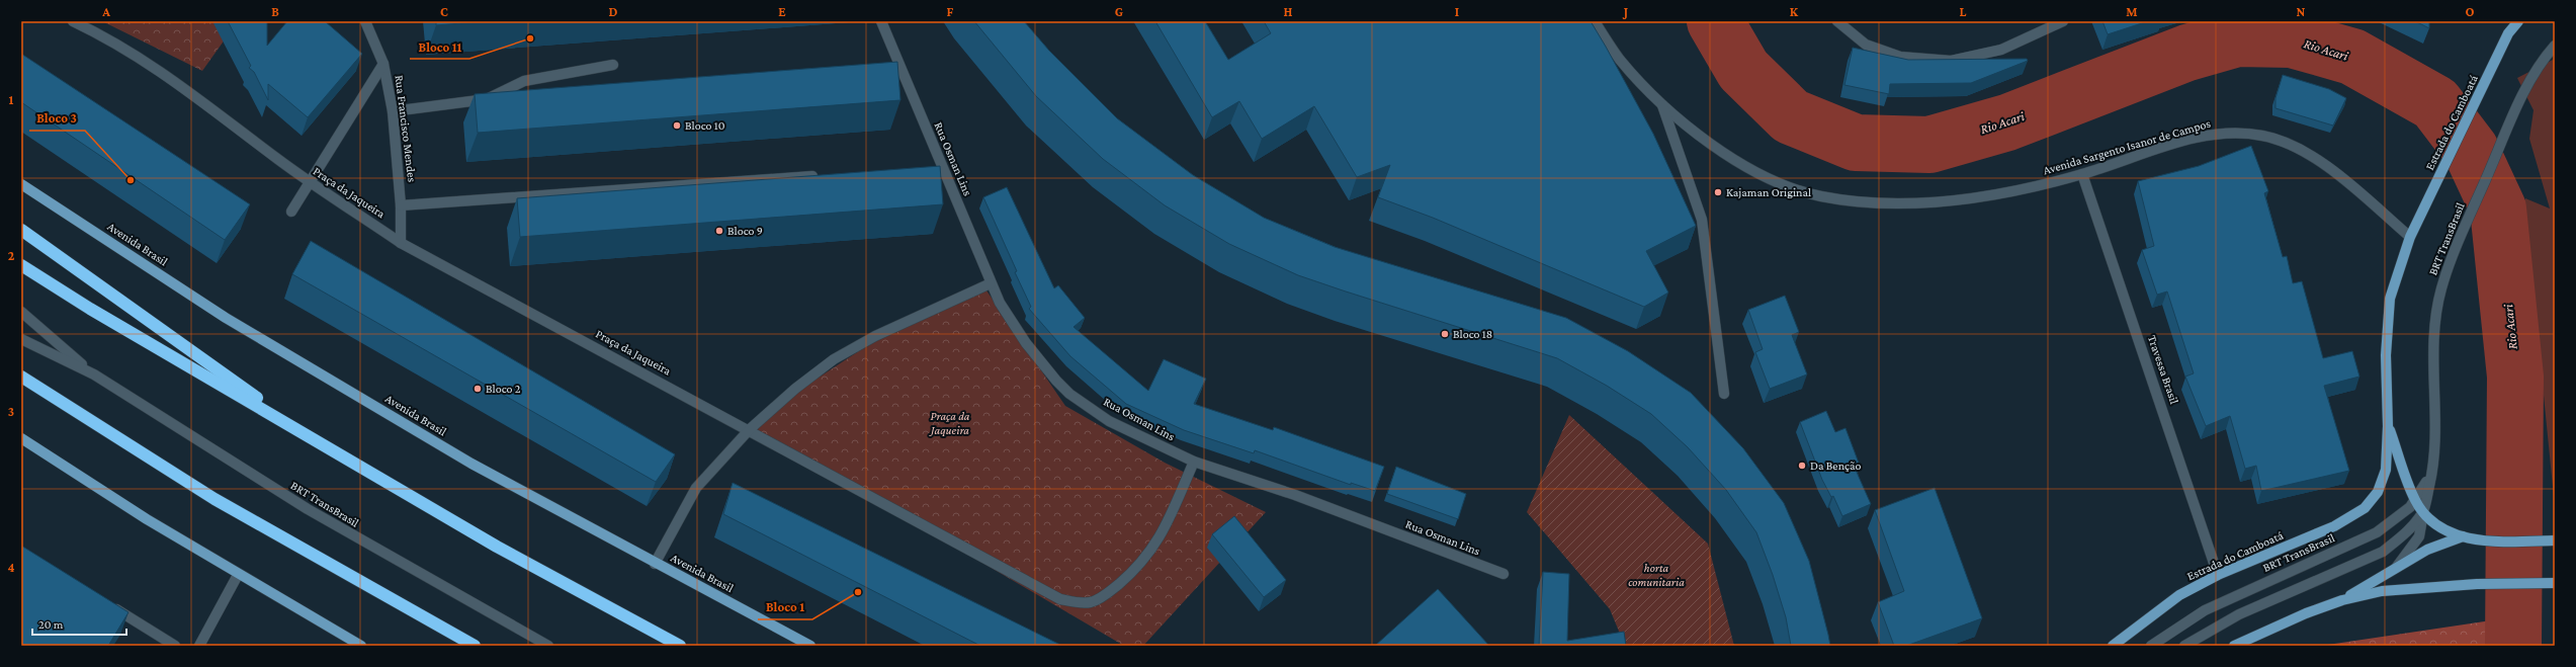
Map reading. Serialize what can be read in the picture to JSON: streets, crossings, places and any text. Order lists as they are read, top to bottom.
{
  "streets": {
    "main road": ["Estrada do Camboatá", "Avenida Brasil"],
    "street": [
      "Rua Francisco Mendes",
      "Avenida Sargento Isanor de Campos",
      "Rua Osman Lins",
      "Praça da Jaqueira",
      "BRT TransBrasil",
      "Travessa Brasil"
    ]
  },
  "crossings": [
    ["Estrada do Camboatá", "Avenida Sargento Isanor de Campos"],
    ["Estrada do Camboatá", "Travessa Brasil"],
    ["Rua Francisco Mendes", "Praça da Jaqueira"],
    ["Avenida Sargento Isanor de Campos", "Travessa Brasil"],
    ["Rua Osman Lins", "Praça da Jaqueira"]
  ],
  "water": ["Rio Acari"],
  "parks": ["Praça da Jaqueira", "horta comunitaria"],
  "places": [
    "Bloco 11",
    "Bloco 10",
    "Bloco 3",
    "Kajaman Original",
    "Bloco 9",
    "Bloco 18",
    "Bloco 2",
    "Da Benção",
    "Bloco 1"
  ],
  "scale_bar": "20 m",
  "grid": {
    "columns": [
      "A",
      "B",
      "C",
      "D",
      "E",
      "F",
      "G",
      "H",
      "I",
      "J",
      "K",
      "L",
      "M",
      "N",
      "O"
    ],
    "rows": [
      "1",
      "2",
      "3",
      "4"
    ]
  }
}
